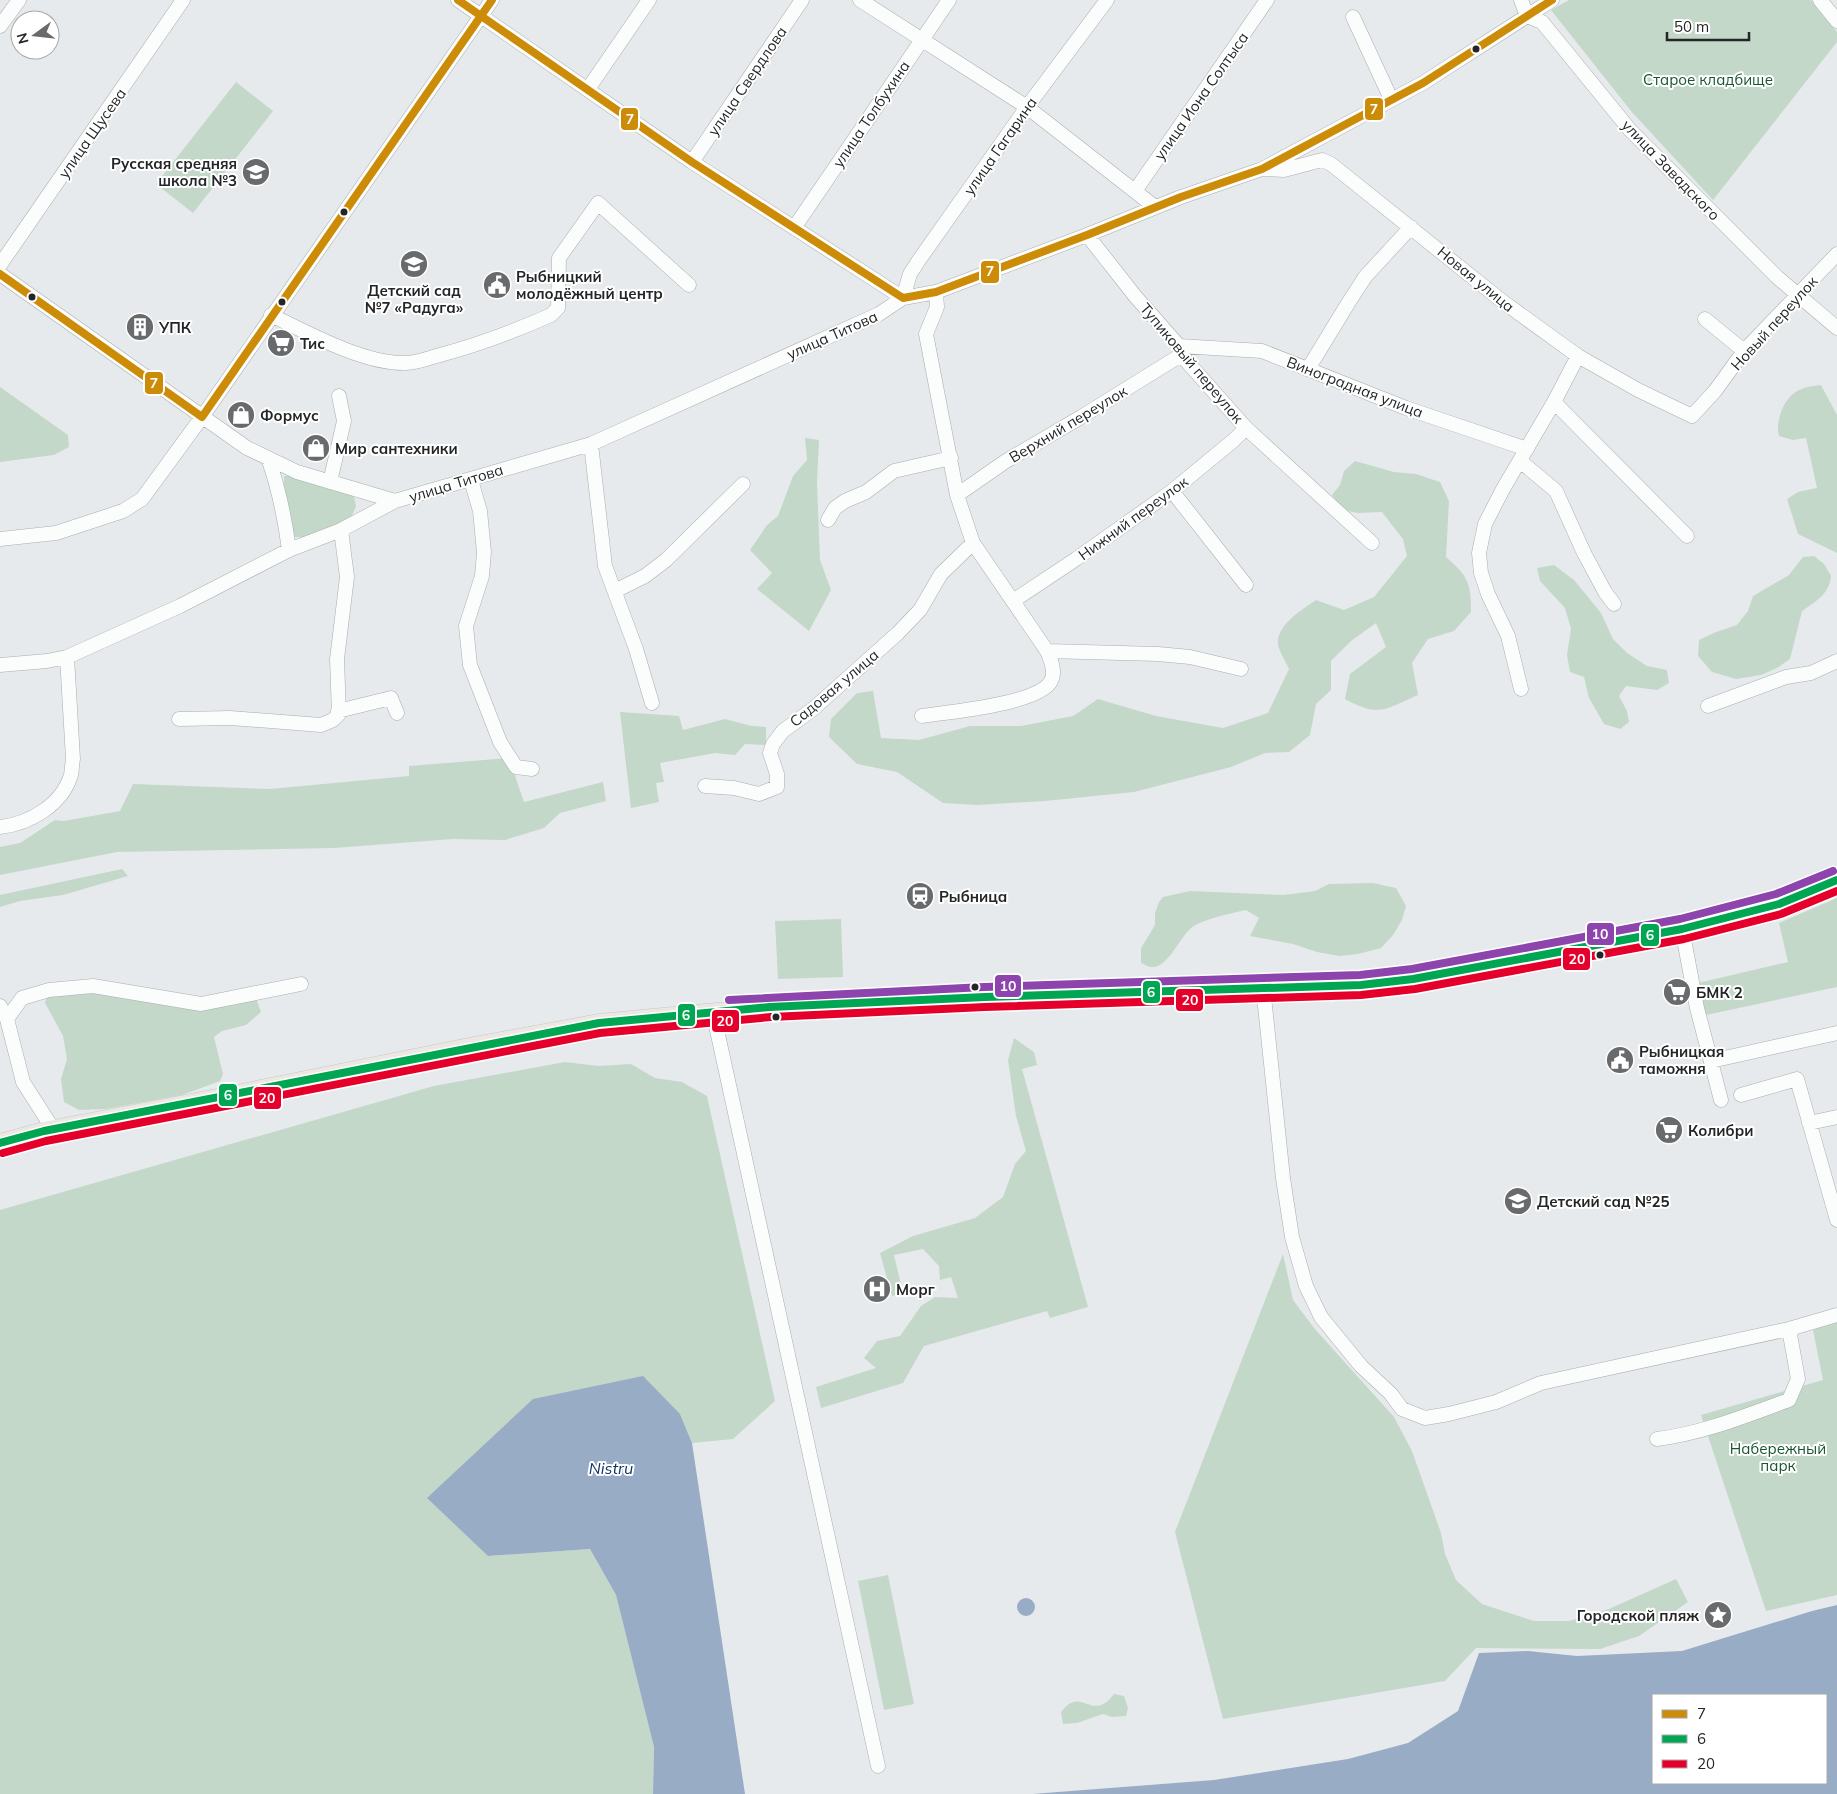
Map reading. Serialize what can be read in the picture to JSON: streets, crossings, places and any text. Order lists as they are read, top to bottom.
{
  "streets": {
    "street": [
      "улица Свердлова",
      "улица Иона Солтыса",
      "улица Толбухина",
      "улица Щусева",
      "улица Гагарина",
      "улица Завадского",
      "Новая улица",
      "Новый переулок",
      "улица Титова",
      "Тупиковый переулок",
      "Виноградная улица",
      "Верхний переулок",
      "Нижний переулок",
      "Садовая улица"
    ]
  },
  "crossings": [
    ["улица Гагарина", "улица Титова"],
    ["улица Завадского", "Новый переулок"],
    ["улица Завадского", "улица Титова"],
    ["Новая улица", "Новый переулок"],
    ["Новая улица", "улица Титова"],
    ["улица Титова", "Тупиковый переулок"],
    ["Тупиковый переулок", "Виноградная улица"],
    ["Тупиковый переулок", "Верхний переулок"],
    ["Тупиковый переулок", "Нижний переулок"],
    ["Виноградная улица", "Верхний переулок"]
  ],
  "water": ["Nistru"],
  "parks": ["Старое кладбище", "Набережный парк"],
  "places": {
    "school or university": ["Русская средняя школа №3", "Детский сад №7 «Радуга»", "Детский сад №25"],
    "public building": ["Рыбницкий молодёжный центр", "Рыбницкая таможня"],
    "building": ["УПК"],
    "supermarket": ["Тис", "БМК 2", "Колибри"],
    "shop": ["Формус", "Мир сантехники"],
    "station": ["Рыбница"],
    "hospital": ["Морг"],
    "place": ["Городской пляж"]
  },
  "lines": [
    "transit line 7",
    "transit line 10",
    "transit line 6",
    "transit line 20"
  ],
  "legend": ["7", "6", "20"],
  "scale_bar": "50 m",
  "north": "left"
}
